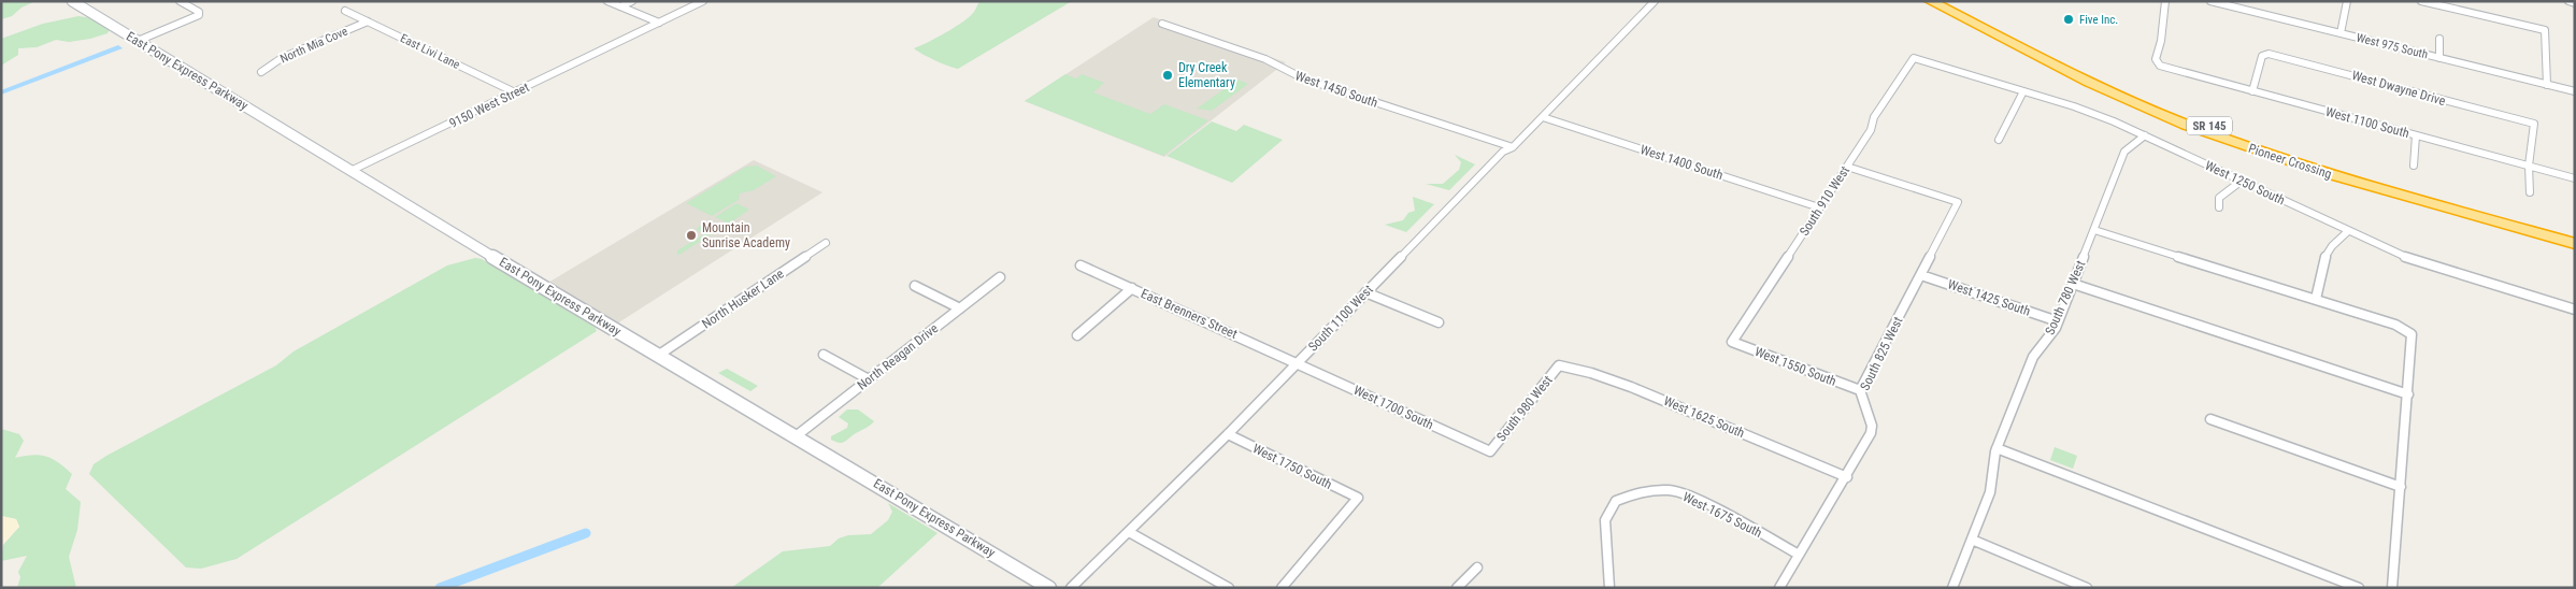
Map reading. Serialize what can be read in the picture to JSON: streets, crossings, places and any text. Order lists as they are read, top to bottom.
{
  "streets": {
    "highway": ["SR 145", "Pioneer Crossing"],
    "street": [
      "North Mia Cove",
      "West 975 South",
      "East Livi Lane",
      "East Pony Express Parkway",
      "West Dwayne Drive",
      "West 1450 South",
      "9150 West Street",
      "West 1100 South",
      "West 1400 South",
      "West 1250 South",
      "South 910 West",
      "West 1425 South",
      "South 780 West",
      "North Husker Lane",
      "East Brenners Street",
      "South 1100 West",
      "South 825 West",
      "North Reagan Drive",
      "West 1550 South",
      "West 1700 South",
      "South 980 West",
      "West 1625 South",
      "West 1750 South",
      "West 1675 South"
    ]
  },
  "crossings": [
    ["North Mia Cove", "East Livi Lane"],
    ["East Livi Lane", "9150 West Street"],
    ["East Pony Express Parkway", "9150 West Street"],
    ["East Pony Express Parkway", "North Husker Lane"],
    ["East Pony Express Parkway", "North Reagan Drive"],
    ["West Dwayne Drive", "West 1100 South"],
    ["West 1450 South", "South 1100 West"],
    ["West 1400 South", "South 910 West"],
    ["West 1400 South", "South 1100 West"],
    ["West 1250 South", "South 910 West"],
    ["West 1250 South", "South 780 West"],
    ["South 910 West", "South 825 West"],
    ["South 910 West", "West 1550 South"],
    ["West 1425 South", "South 780 West"],
    ["West 1425 South", "South 825 West"],
    ["East Brenners Street", "South 1100 West"],
    ["East Brenners Street", "West 1700 South"],
    ["South 1100 West", "West 1700 South"],
    ["South 1100 West", "West 1750 South"],
    ["South 825 West", "West 1550 South"],
    ["South 825 West", "West 1625 South"],
    ["South 825 West", "West 1675 South"],
    ["West 1700 South", "South 980 West"],
    ["South 980 West", "West 1625 South"]
  ],
  "places": ["Five Inc.", "Dry Creek Elementary", "Mountain Sunrise Academy"]
}
